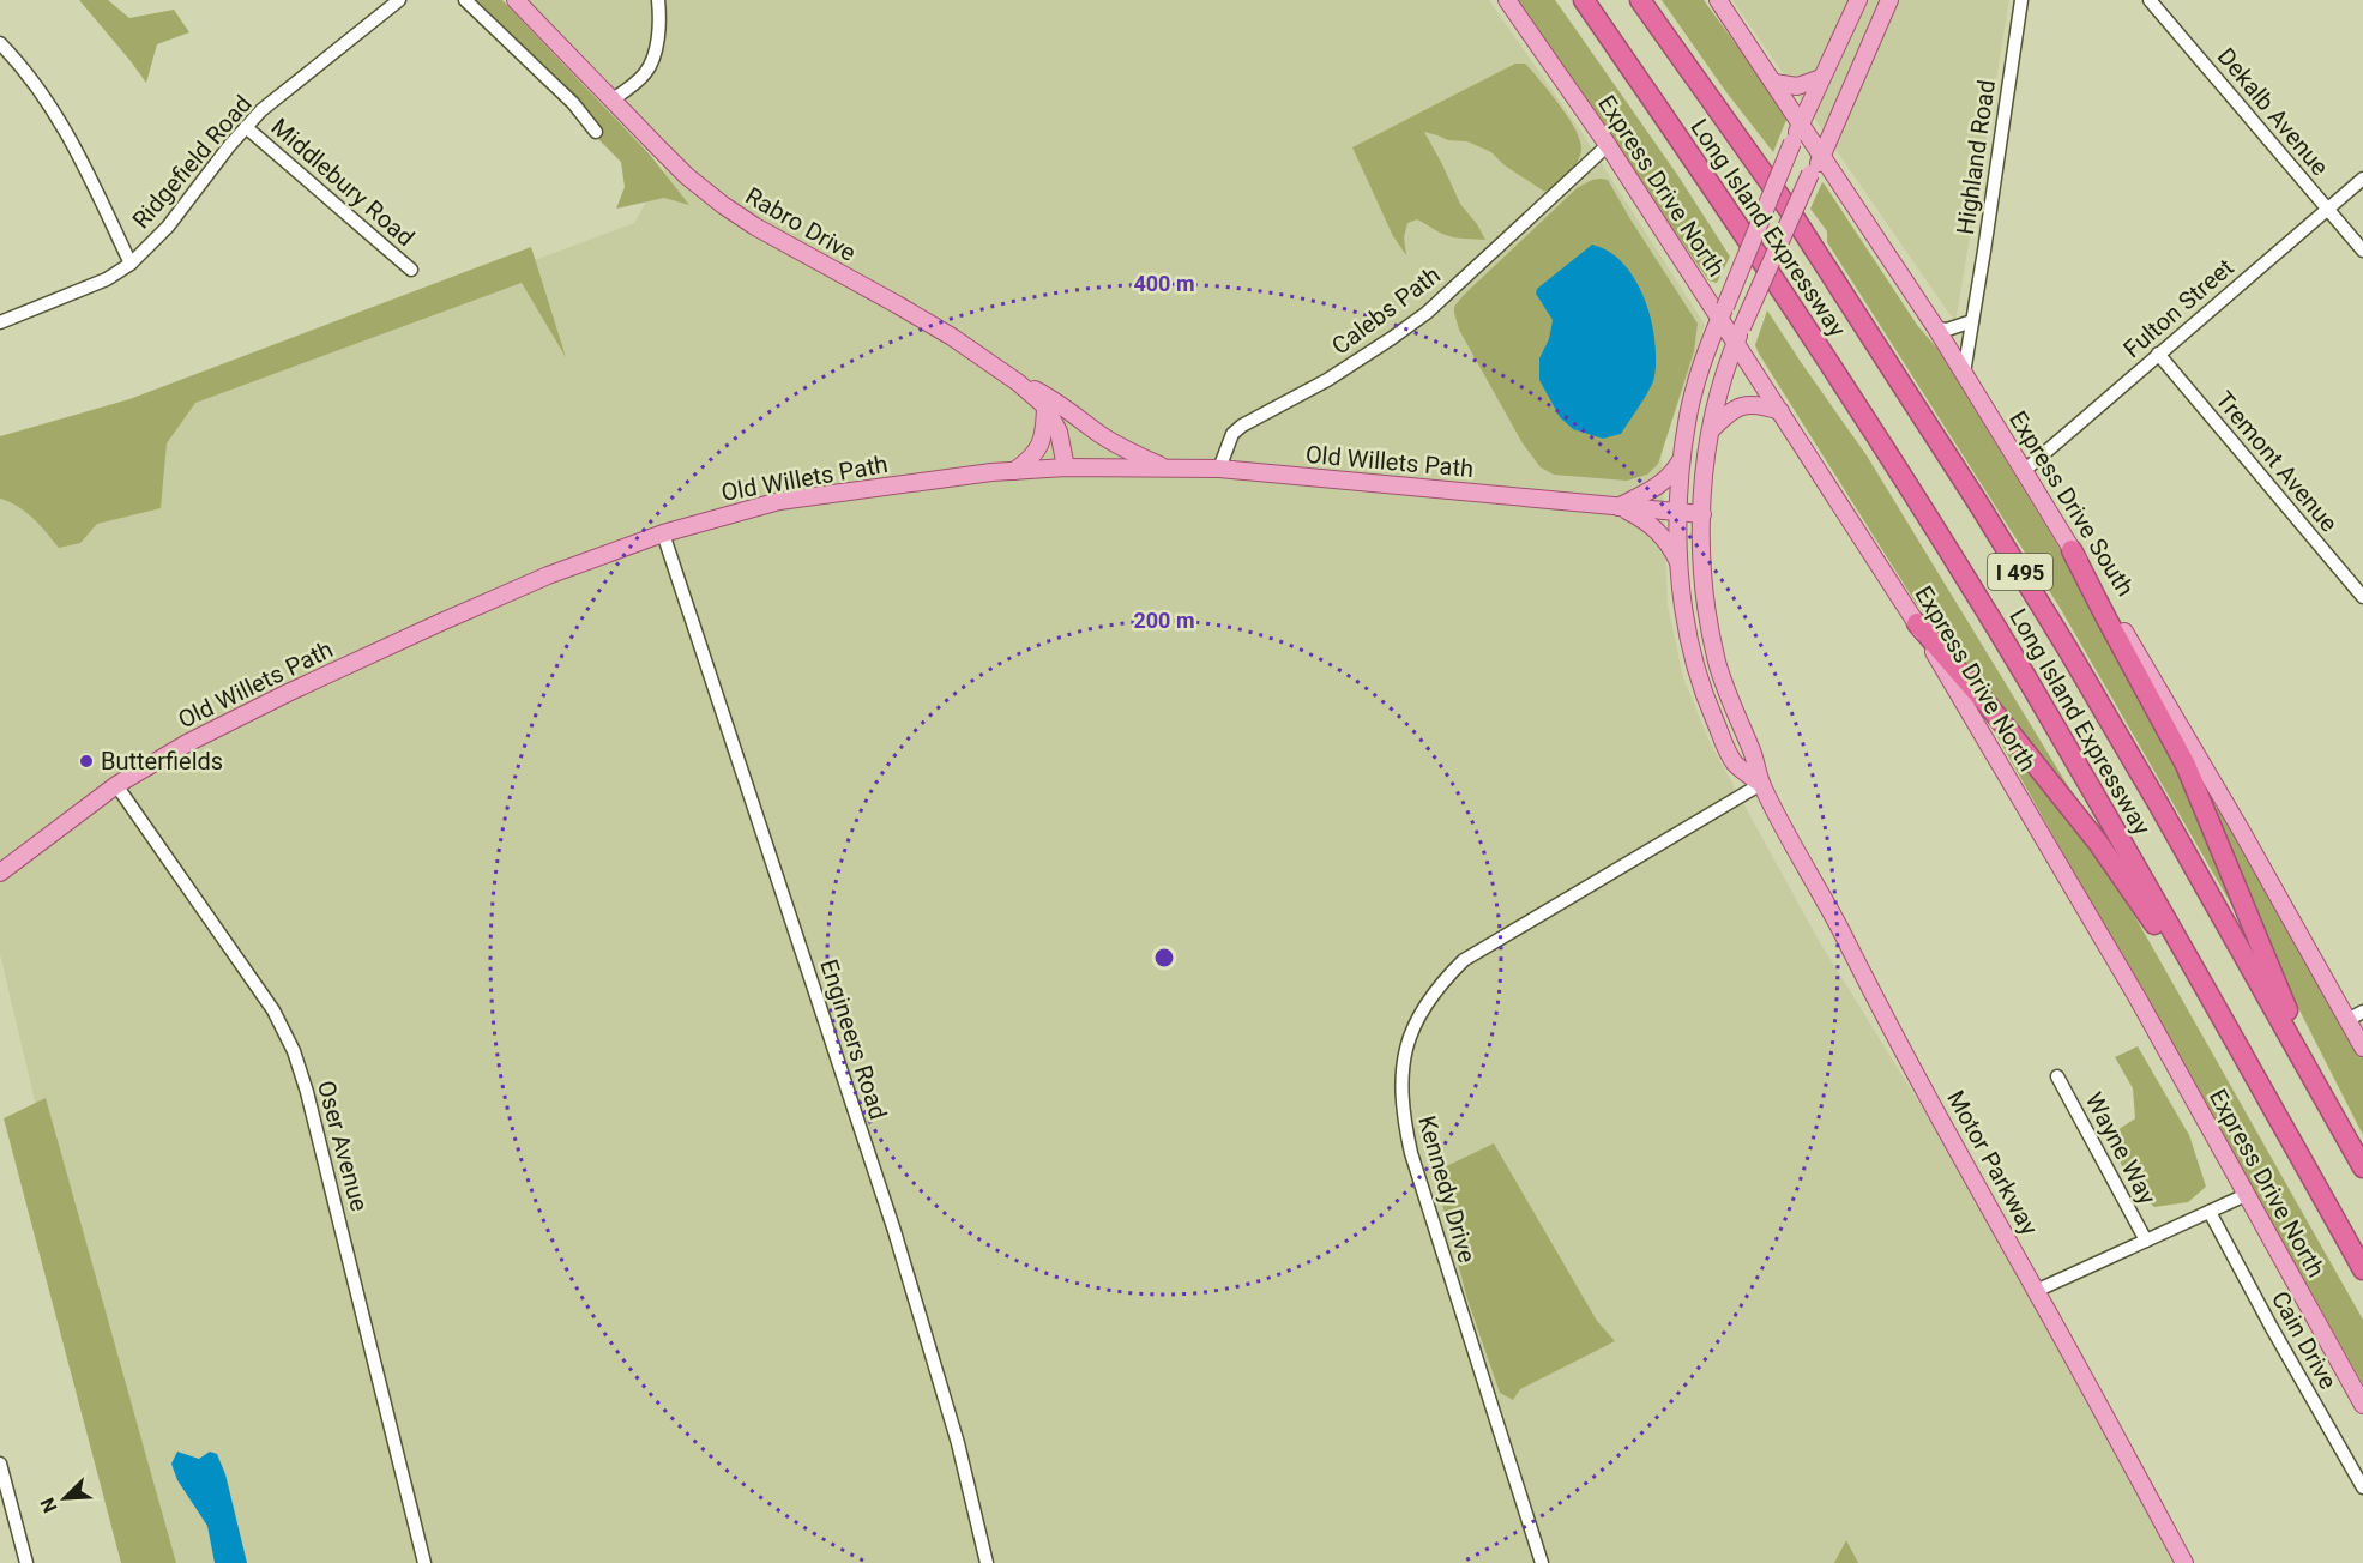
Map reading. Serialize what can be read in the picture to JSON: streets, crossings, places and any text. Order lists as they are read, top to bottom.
{
  "streets": {
    "highway": ["Long Island Expressway", "I 495"],
    "main road": [
      "Express Drive North",
      "Rabro Drive",
      "Old Willets Path",
      "Express Drive South",
      "Motor Parkway"
    ],
    "street": [
      "Dekalb Avenue",
      "Highland Road",
      "Ridgefield Road",
      "Middlebury Road",
      "Fulton Street",
      "Calebs Path",
      "Tremont Avenue",
      "Engineers Road",
      "Oser Avenue",
      "Wayne Way",
      "Kennedy Drive",
      "Cain Drive"
    ]
  },
  "crossings": [
    ["Dekalb Avenue", "Fulton Street"],
    ["Highland Road", "Express Drive South"],
    ["Ridgefield Road", "Middlebury Road"],
    ["Express Drive North", "Calebs Path"],
    ["Express Drive North", "Motor Parkway"],
    ["Rabro Drive", "Old Willets Path"],
    ["Fulton Street", "Tremont Avenue"],
    ["Fulton Street", "Express Drive South"],
    ["Calebs Path", "Old Willets Path"],
    ["Old Willets Path", "Engineers Road"],
    ["Old Willets Path", "Oser Avenue"],
    ["Old Willets Path", "Motor Parkway"],
    ["Express Drive South", "Motor Parkway"],
    ["Motor Parkway", "Kennedy Drive"]
  ],
  "places": ["Butterfields"],
  "north": "bottom left",
  "rings": ["400 m", "200 m"]
}
